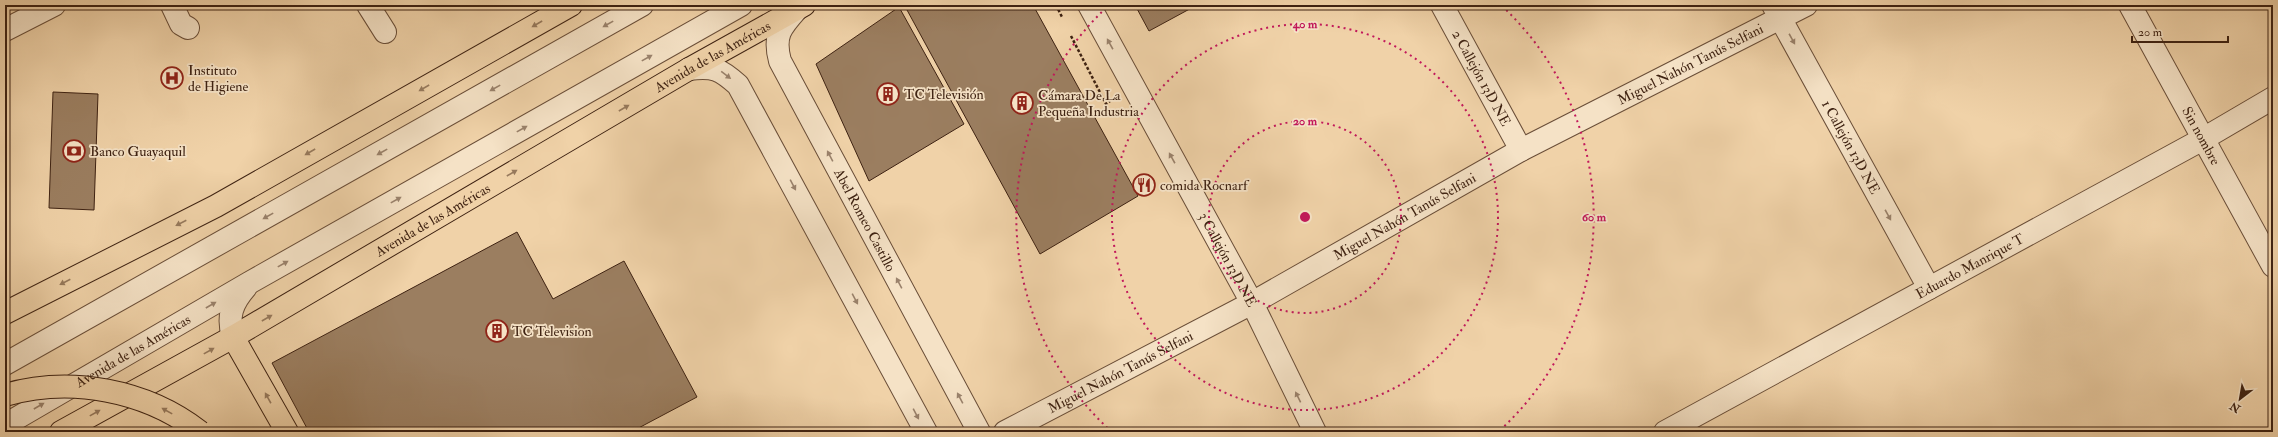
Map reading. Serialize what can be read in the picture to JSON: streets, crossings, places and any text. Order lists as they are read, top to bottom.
{
  "streets": {
    "main road": ["Avenida de las Américas"],
    "street": [
      "Miguel Nahón Tanús Selfani",
      "2 Callejón 13D NE",
      "Sin nombre",
      "1 Callejón 13D NE",
      "Abel Romeo Castillo",
      "3 Callejón 13D NE",
      "Eduardo Manrique T"
    ]
  },
  "crossings": [
    ["Avenida de las Américas", "Abel Romeo Castillo"],
    ["Miguel Nahón Tanús Selfani", "2 Callejón 13D NE"],
    ["Miguel Nahón Tanús Selfani", "1 Callejón 13D NE"],
    ["Miguel Nahón Tanús Selfani", "3 Callejón 13D NE"],
    ["Sin nombre", "Eduardo Manrique T"],
    ["1 Callejón 13D NE", "Eduardo Manrique T"]
  ],
  "one_way": ["1 Callejón 13D NE", "3 Callejón 13D NE"],
  "places": {
    "hospital": ["Instituto de Higiene"],
    "building": ["TC Televisión", "Cámara De La Pequeña Industria", "TC Television"],
    "bank": ["Banco Guayaquil"],
    "restaurant": ["comida Rocnarf"]
  },
  "scale_bar": "20 m",
  "north": "bottom left",
  "rings": ["40 m", "20 m", "60 m"]
}
